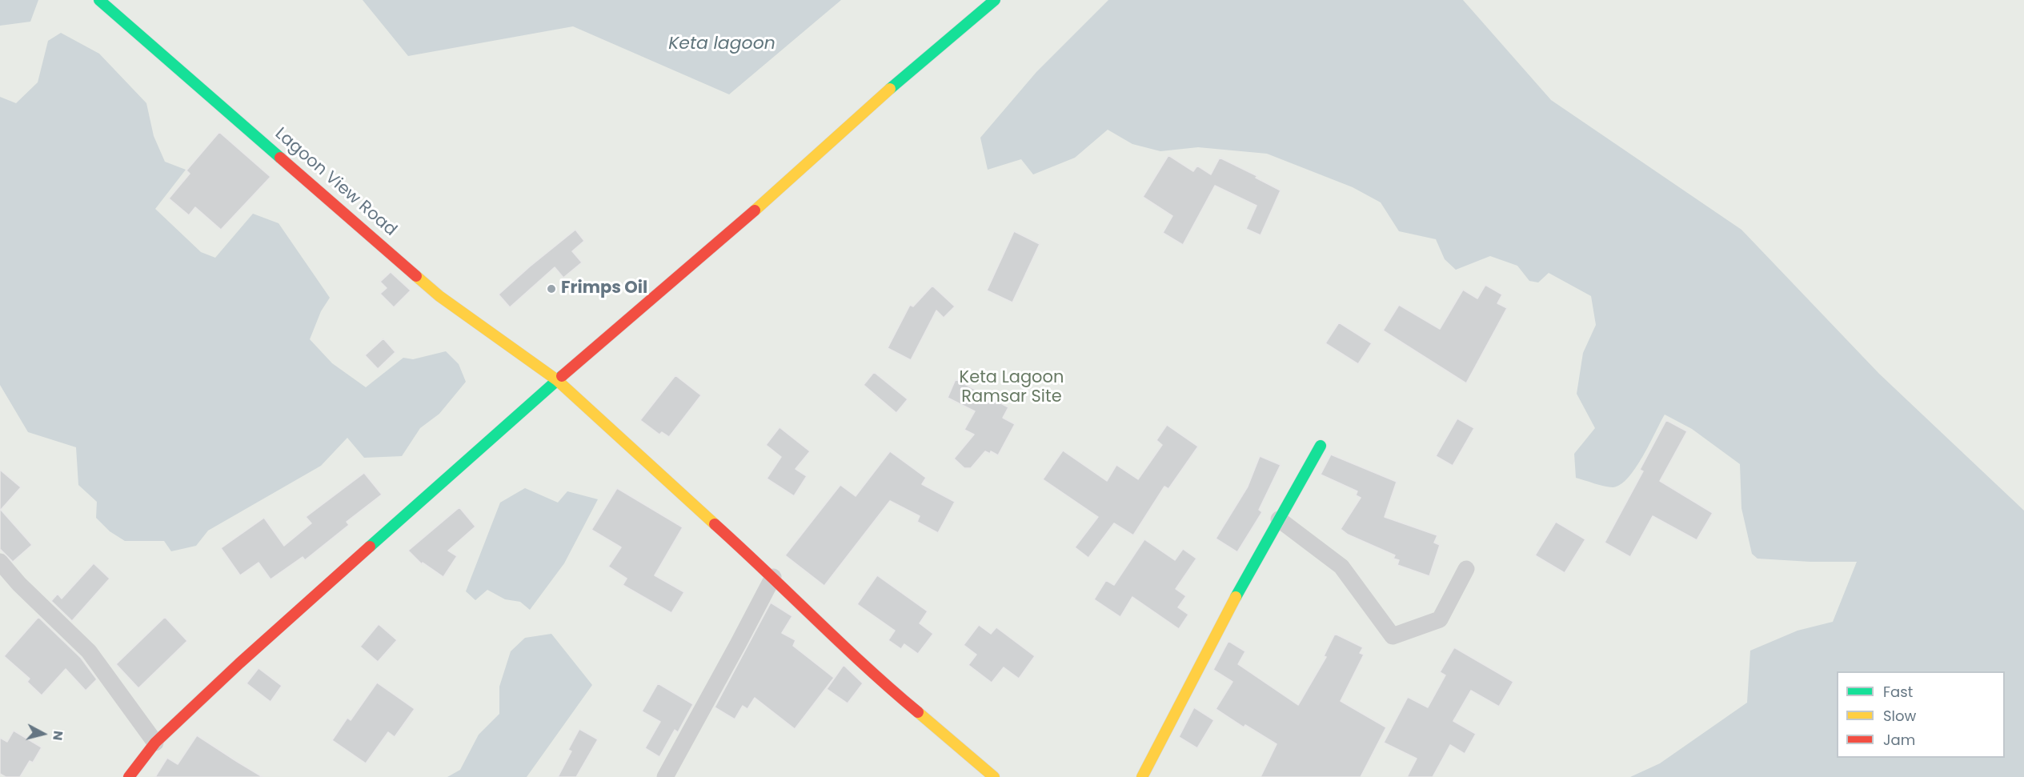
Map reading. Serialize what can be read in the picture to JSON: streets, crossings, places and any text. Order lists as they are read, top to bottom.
{
  "streets": {
    "street": ["Lagoon View Road"]
  },
  "water": ["Keta lagoon"],
  "parks": ["Keta Lagoon Ramsar Site"],
  "places": ["Frimps Oil"],
  "legend": ["Fast", "Slow", "Jam"],
  "north": "right"
}
